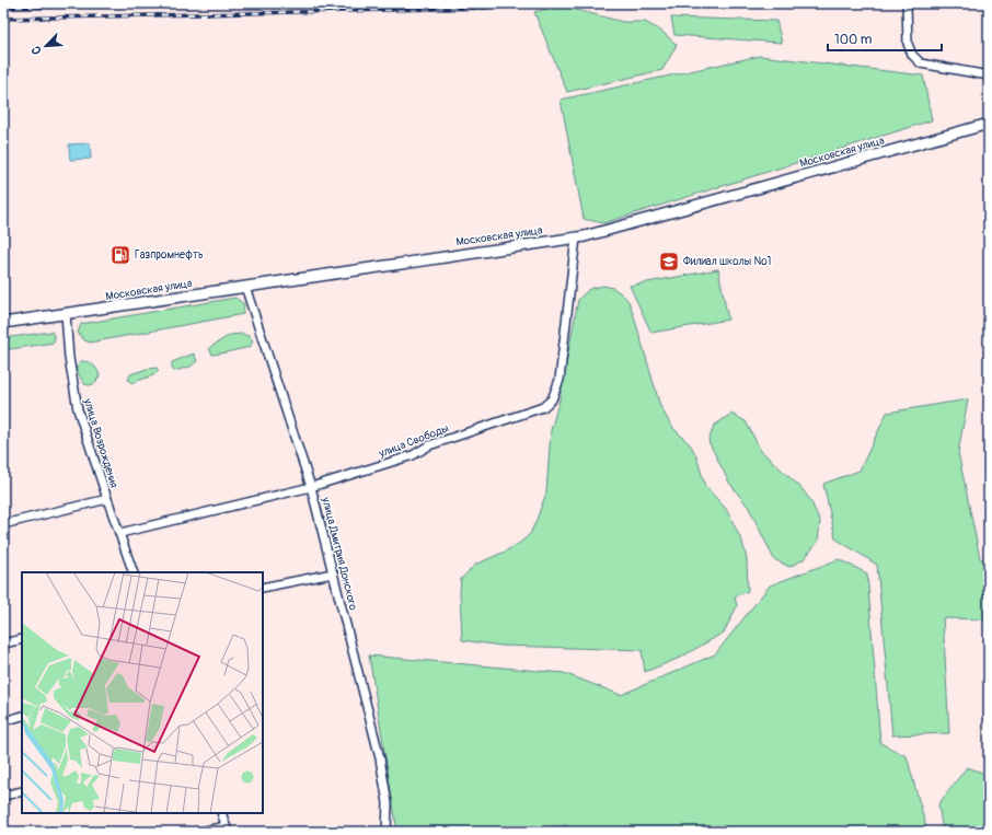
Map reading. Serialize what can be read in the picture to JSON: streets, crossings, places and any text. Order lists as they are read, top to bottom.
{
  "streets": {
    "main road": ["Московская улица"],
    "street": ["улица Свободы", "улица Возрождения", "улица Дмитрия Донского"]
  },
  "crossings": [
    ["Московская улица", "улица Свободы"],
    ["Московская улица", "улица Возрождения"],
    ["Московская улица", "улица Дмитрия Донского"],
    ["улица Свободы", "улица Возрождения"],
    ["улица Свободы", "улица Дмитрия Донского"]
  ],
  "places": {
    "fuel station": ["Газпромнефть"],
    "school or university": ["Филиал школы №1"]
  },
  "scale_bar": "100 m",
  "north": "bottom left"
}
